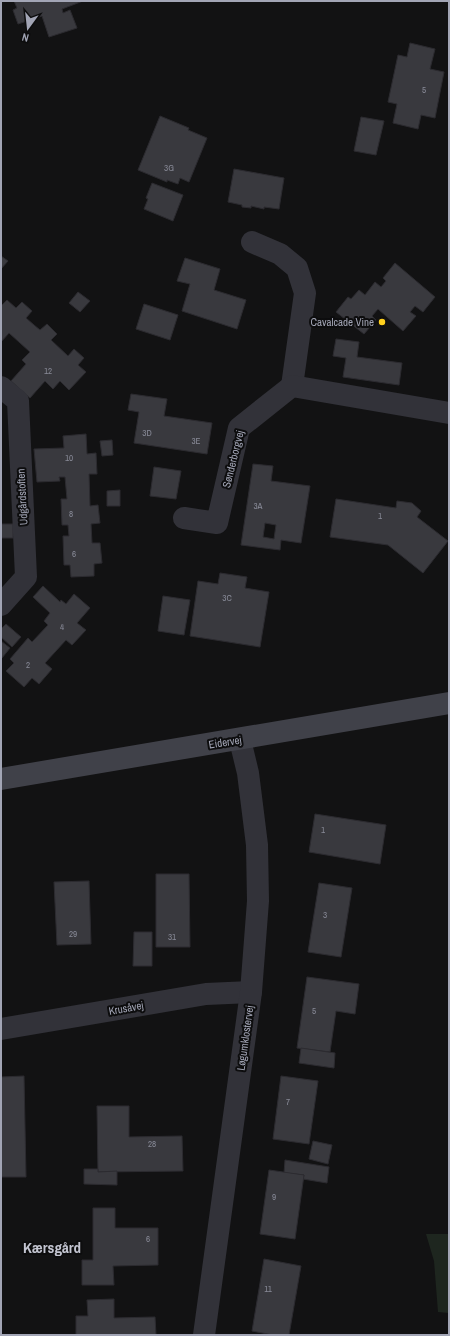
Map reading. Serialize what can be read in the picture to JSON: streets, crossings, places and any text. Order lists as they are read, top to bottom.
{
  "streets": {
    "street": [
      "Sønderborgvej",
      "Udgårdstoften",
      "Eidervej",
      "Krusåvej",
      "Løgumklostervej"
    ]
  },
  "crossings": [
    ["Eidervej", "Løgumklostervej"],
    ["Krusåvej", "Løgumklostervej"]
  ],
  "districts": ["Kærsgård"],
  "places": ["Cavalcade Vine"],
  "house_numbers": [
    "5",
    "3G",
    "12",
    "3D",
    "3E",
    "10",
    "3A",
    "8",
    "1",
    "6",
    "3C",
    "4",
    "2",
    "1",
    "3",
    "29",
    "31",
    "5",
    "7",
    "28",
    "9",
    "6",
    "11"
  ],
  "north": "bottom"
}
